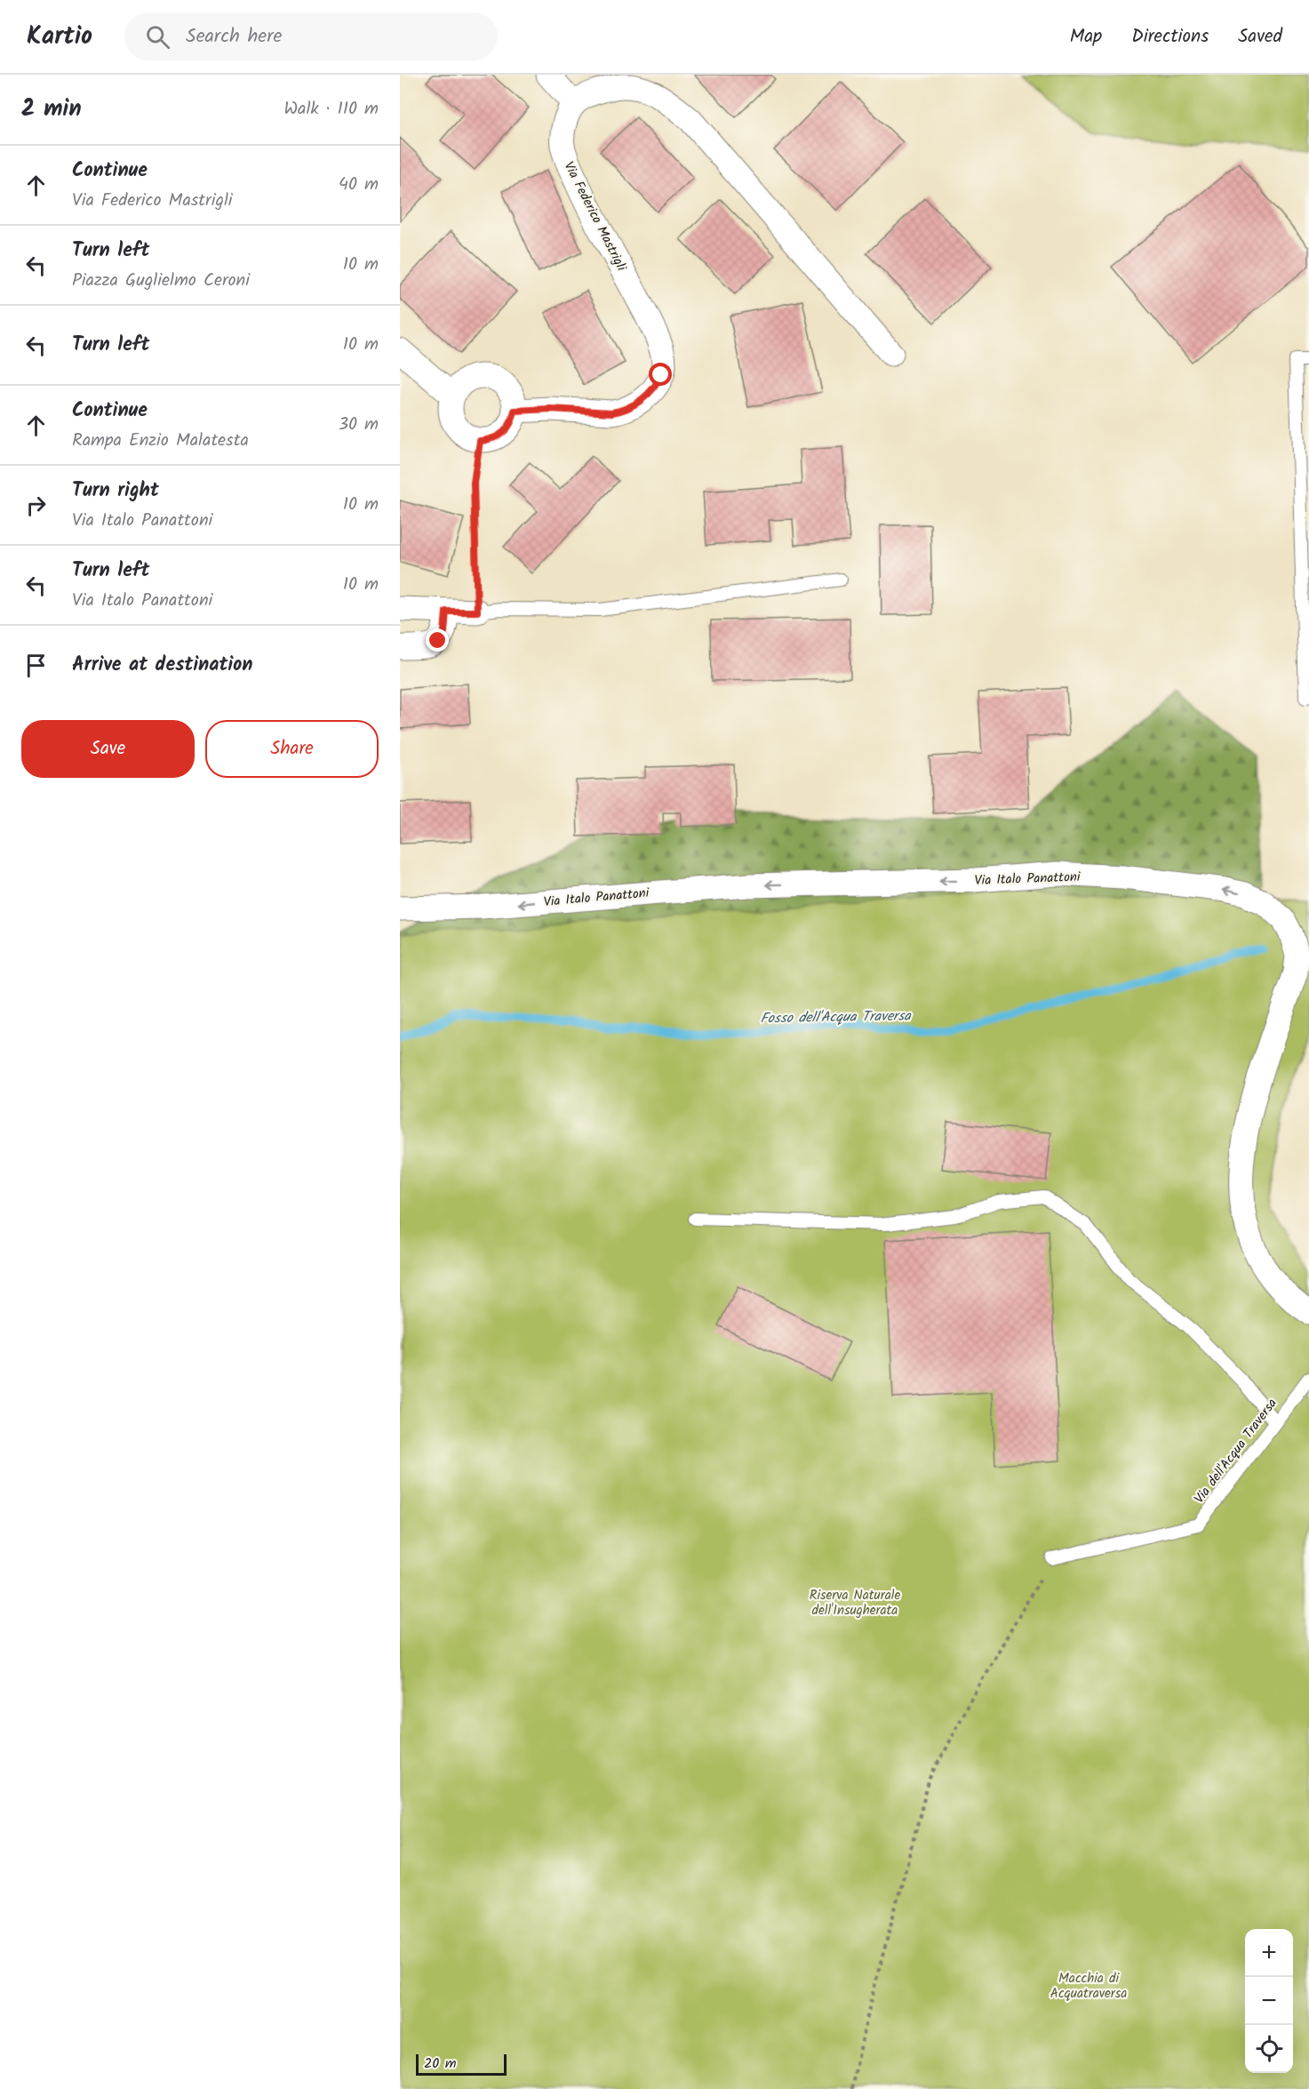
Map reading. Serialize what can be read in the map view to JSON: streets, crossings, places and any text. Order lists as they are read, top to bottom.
{
  "streets": {
    "street": ["Via Federico Mastrigli", "Via Italo Panattoni"],
    "lane": ["Via dell'Acqua Traversa"]
  },
  "water": ["Fosso dell'Acqua Traversa"],
  "parks": ["Riserva Naturale dell'Insugherata", "Macchia di Acquatraversa"],
  "scale_bar": "20 m",
  "page": {
    "header": "Kartio",
    "search": "Search here",
    "nav": ["Map", "Directions", "Saved"],
    "heading": ["2 min", "Walk · 110 m"],
    "list": [
      ["Continue", "Via Federico Mastrigli", "40 m"],
      ["Turn left", "Piazza Guglielmo Ceroni", "10 m"],
      ["Turn left", "10 m"],
      ["Continue", "Rampa Enzio Malatesta", "30 m"],
      ["Turn right", "Via Italo Panattoni", "10 m"],
      ["Turn left", "Via Italo Panattoni", "10 m"],
      "Arrive at destination"
    ],
    "buttons": ["Save", "Share"],
    "map_buttons": ["+", "−"],
    "scale": "20 m"
  }
}
